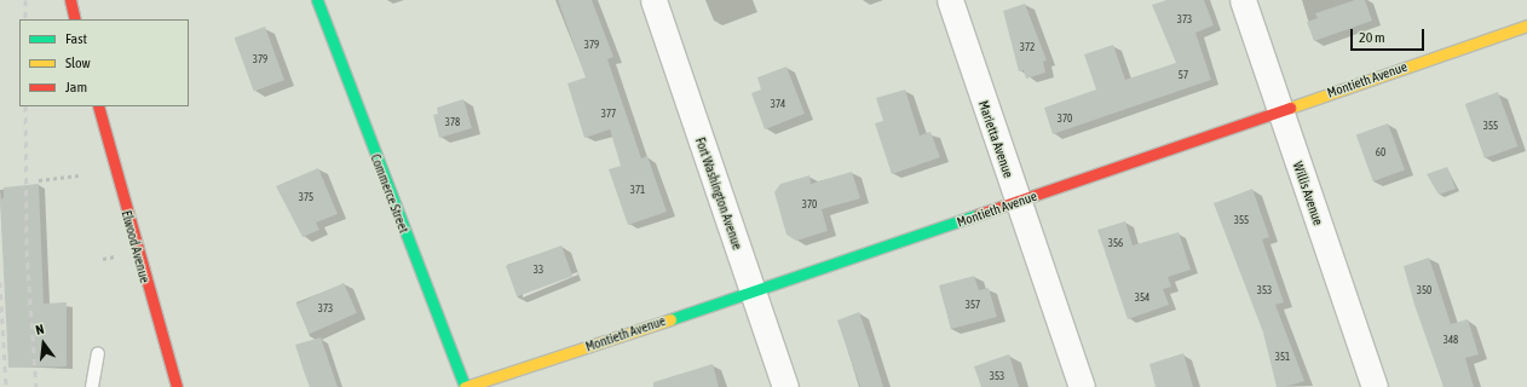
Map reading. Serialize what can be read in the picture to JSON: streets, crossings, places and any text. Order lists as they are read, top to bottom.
{
  "streets": {
    "street": [
      "Montieth Avenue",
      "Marietta Avenue",
      "Commerce Street",
      "Fort Washington Avenue",
      "Willis Avenue",
      "Elwood Avenue"
    ]
  },
  "crossings": [
    ["Montieth Avenue", "Marietta Avenue"],
    ["Montieth Avenue", "Commerce Street"],
    ["Montieth Avenue", "Fort Washington Avenue"],
    ["Montieth Avenue", "Willis Avenue"]
  ],
  "house_numbers": [
    "373",
    "379",
    "372",
    "379",
    "57",
    "374",
    "377",
    "370",
    "378",
    "355",
    "60",
    "371",
    "375",
    "370",
    "355",
    "356",
    "33",
    "353",
    "350",
    "354",
    "357",
    "373",
    "348",
    "351",
    "353"
  ],
  "legend": ["Fast", "Slow", "Jam"],
  "scale_bar": "20 m",
  "north": "top"
}
